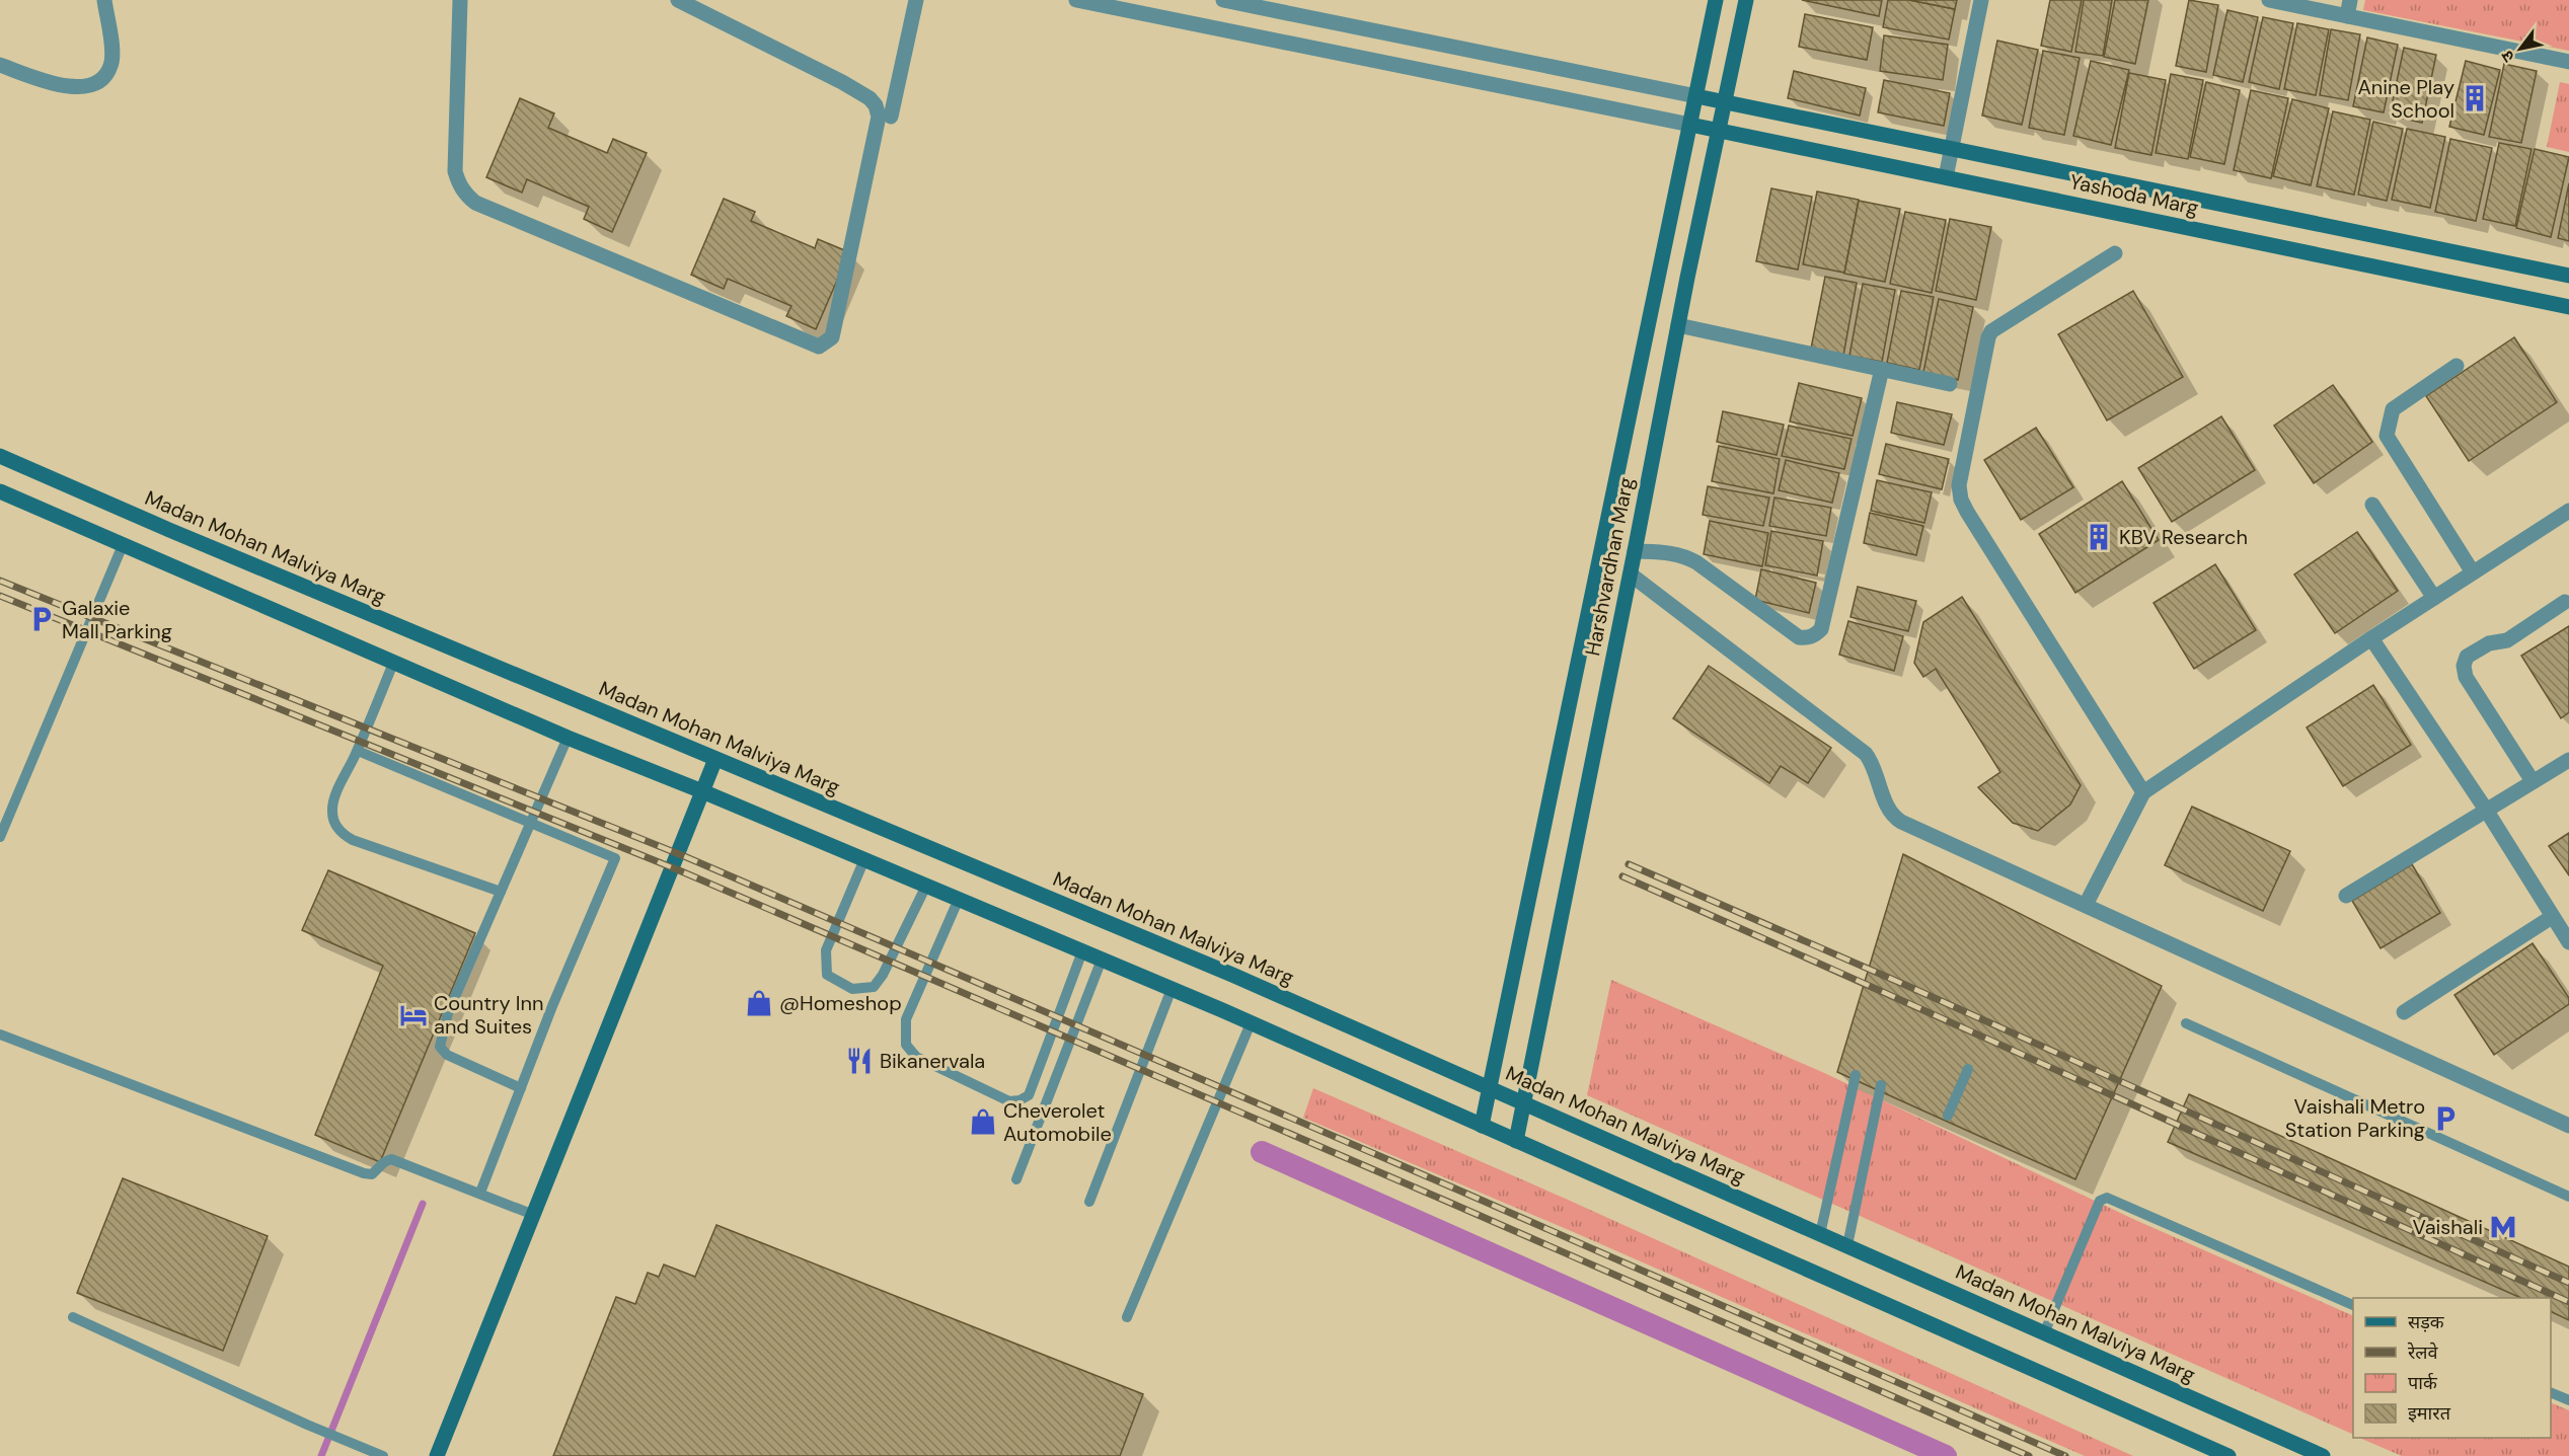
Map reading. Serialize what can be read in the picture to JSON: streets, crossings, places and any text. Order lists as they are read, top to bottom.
{
  "streets": {
    "main road": ["Yashoda Marg", "Madan Mohan Malviya Marg", "Harshvardhan Marg"]
  },
  "crossings": [
    ["Yashoda Marg", "Harshvardhan Marg"],
    ["Madan Mohan Malviya Marg", "Harshvardhan Marg"]
  ],
  "places": {
    "building": ["Anine Play School", "KBV Research"],
    "parking": ["Galaxie Mall Parking", "Vaishali Metro Station Parking"],
    "shop": ["@Homeshop", "Cheverolet Automobile"],
    "hotel": ["Country Inn and Suites"],
    "restaurant": ["Bikanervala"],
    "metro station": ["Vaishali"]
  },
  "legend": [
    "सड़क",
    "रेलवे",
    "पार्क",
    "इमारत"
  ],
  "north": "bottom left"
}
